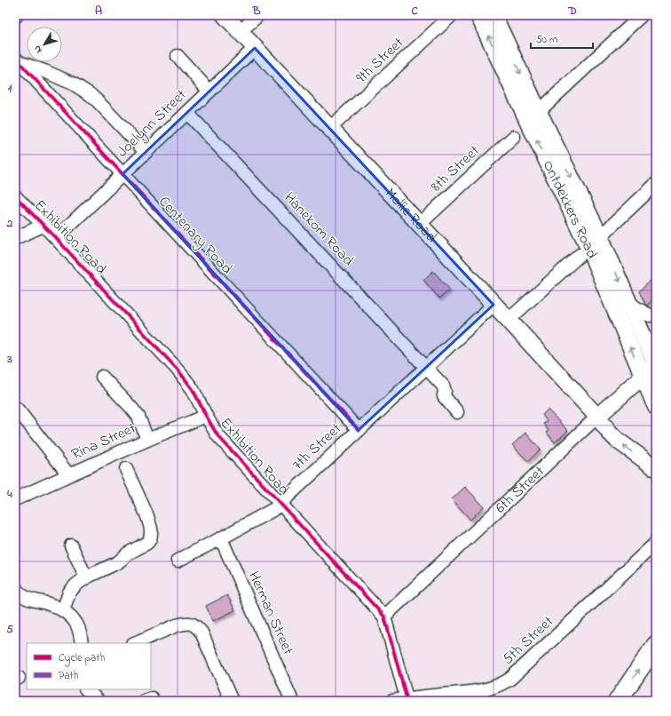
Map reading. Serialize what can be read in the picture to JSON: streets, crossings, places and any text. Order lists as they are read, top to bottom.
{
  "streets": {
    "main road": ["Ontdekkers Road", "Mollie Road", "6th Street"],
    "street": [
      "9th Street",
      "Joelynn Street",
      "8th Street",
      "Hanekom Road",
      "Centenary Road",
      "Exhibition Road",
      "Rina Street",
      "7th Street",
      "Herman Street",
      "5th Street"
    ]
  },
  "crossings": [
    ["9th Street", "Mollie Road"],
    ["Joelynn Street", "Mollie Road"],
    ["Joelynn Street", "Hanekom Road"],
    ["Joelynn Street", "Centenary Road"],
    ["Joelynn Street", "Exhibition Road"],
    ["8th Street", "Mollie Road"],
    ["Ontdekkers Road", "6th Street"],
    ["Mollie Road", "7th Street"],
    ["Mollie Road", "6th Street"],
    ["Hanekom Road", "7th Street"],
    ["Centenary Road", "7th Street"],
    ["Exhibition Road", "Rina Street"],
    ["Exhibition Road", "7th Street"],
    ["Exhibition Road", "6th Street"],
    ["Exhibition Road", "5th Street"],
    ["7th Street", "Herman Street"]
  ],
  "legend": ["Cycle path", "Path"],
  "scale_bar": "50 m",
  "north": "bottom left",
  "grid": {
    "columns": [
      "A",
      "B",
      "C",
      "D"
    ],
    "rows": [
      "1",
      "2",
      "3",
      "4",
      "5"
    ]
  }
}
